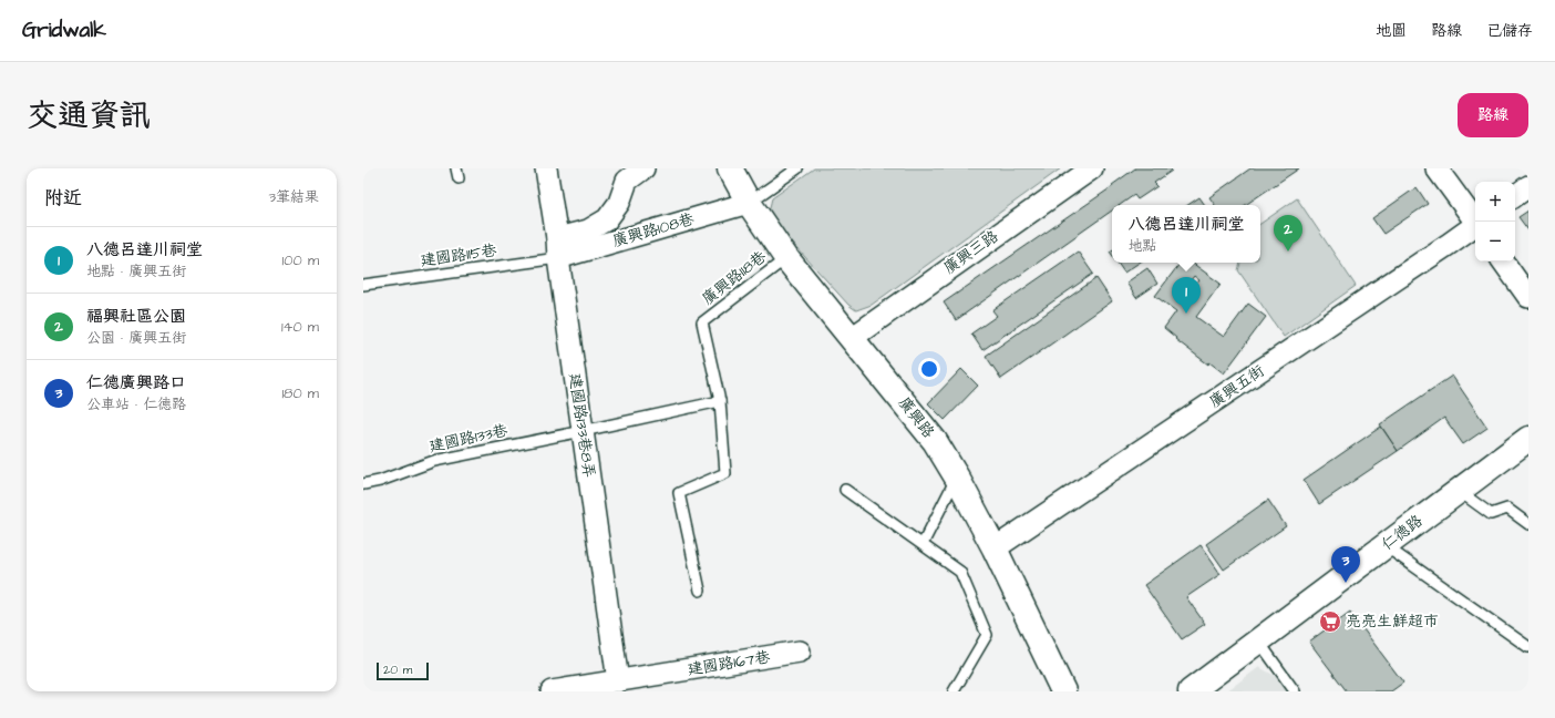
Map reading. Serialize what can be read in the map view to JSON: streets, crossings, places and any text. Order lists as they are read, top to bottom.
{
  "streets": {
    "street": [
      "廣興路108巷",
      "廣興三路",
      "廣興五街",
      "廣興路",
      "建國路133巷8弄",
      "仁德路",
      "建國路167巷"
    ],
    "lane": ["建國路115巷", "廣興路118巷", "建國路133巷"]
  },
  "crossings": [
    ["廣興路108巷", "建國路115巷"],
    ["廣興路108巷", "廣興路"],
    ["廣興路108巷", "建國路133巷8弄"],
    ["廣興三路", "廣興路"],
    ["建國路115巷", "建國路133巷8弄"],
    ["廣興路118巷", "廣興路"],
    ["廣興路118巷", "建國路133巷"],
    ["廣興五街", "廣興路"],
    ["建國路133巷8弄", "建國路133巷"],
    ["建國路133巷8弄", "建國路167巷"]
  ],
  "places": {
    "supermarket": ["亮亮生鮮超市"]
  },
  "scale_bar": "20 m",
  "page": {
    "header": "Gridwalk",
    "nav": ["地圖", "路線", "已儲存"],
    "title": "交通資訊",
    "buttons": "路線",
    "heading": ["附近", "3筆結果"],
    "map_buttons": ["+", "−"],
    "popup": ["八德呂達川祠堂", "地點"],
    "pins": ["2", "1", "3"],
    "list": [
      {
        "mark": "1",
        "name": "八德呂達川祠堂",
        "note": "地點 · 廣興五街",
        "value": "100 m"
      },
      {
        "mark": "2",
        "name": "福興社區公園",
        "note": "公園 · 廣興五街",
        "value": "140 m"
      },
      {
        "mark": "3",
        "name": "仁德廣興路口",
        "note": "公車站 · 仁德路",
        "value": "180 m"
      }
    ],
    "scale": "20 m"
  }
}
